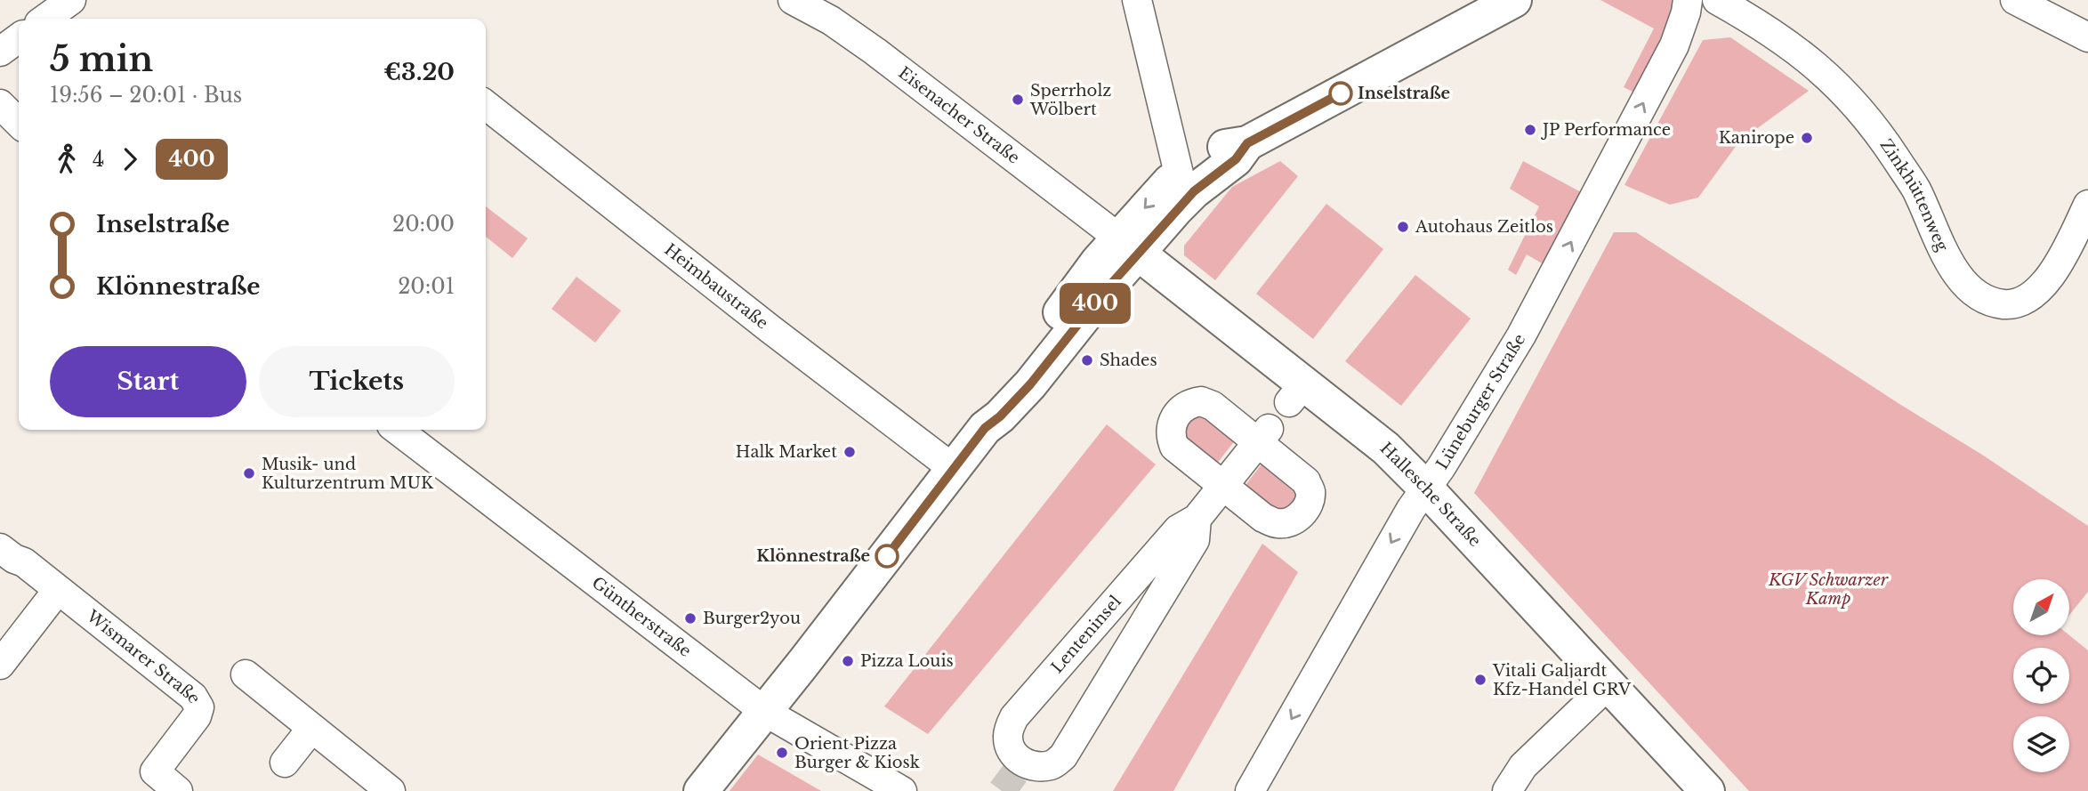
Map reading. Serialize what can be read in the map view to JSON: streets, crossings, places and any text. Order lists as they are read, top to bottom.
{
  "streets": {
    "main road": ["Hallesche Straße"],
    "street": [
      "Eisenacher Straße",
      "Zinkhüttenweg",
      "Heimbaustraße",
      "Lüneburger Straße",
      "Güntherstraße",
      "Lenteninsel",
      "Wismarer Straße"
    ]
  },
  "crossings": [
    ["Eisenacher Straße", "Hallesche Straße"],
    ["Lüneburger Straße", "Hallesche Straße"]
  ],
  "parks": ["KGV Schwarzer Kamp"],
  "places": [
    "Inselstraße",
    "Sperrholz Wölbert",
    "JP Performance",
    "Kanirope",
    "Autohaus Zeitlos",
    "Shades",
    "Halk Market",
    "Musik- und Kulturzentrum MUK",
    "Klönnestraße",
    "Burger2you",
    "Pizza Louis",
    "Vitali Galjardt Kfz-Handel GRV",
    "Orient Pizza Burger & Kiosk"
  ],
  "lines": ["bus line 400"],
  "north": "top right",
  "page": {
    "on_map": "400",
    "heading": ["5 min", "19:56 – 20:01 · Bus", "€3.20"],
    "legs": ["4", "400"],
    "list": [
      {
        "name": "Inselstraße",
        "value": "20:00"
      },
      {
        "name": "Klönnestraße",
        "value": "20:01"
      }
    ],
    "buttons": ["Start", "Tickets"]
  }
}
